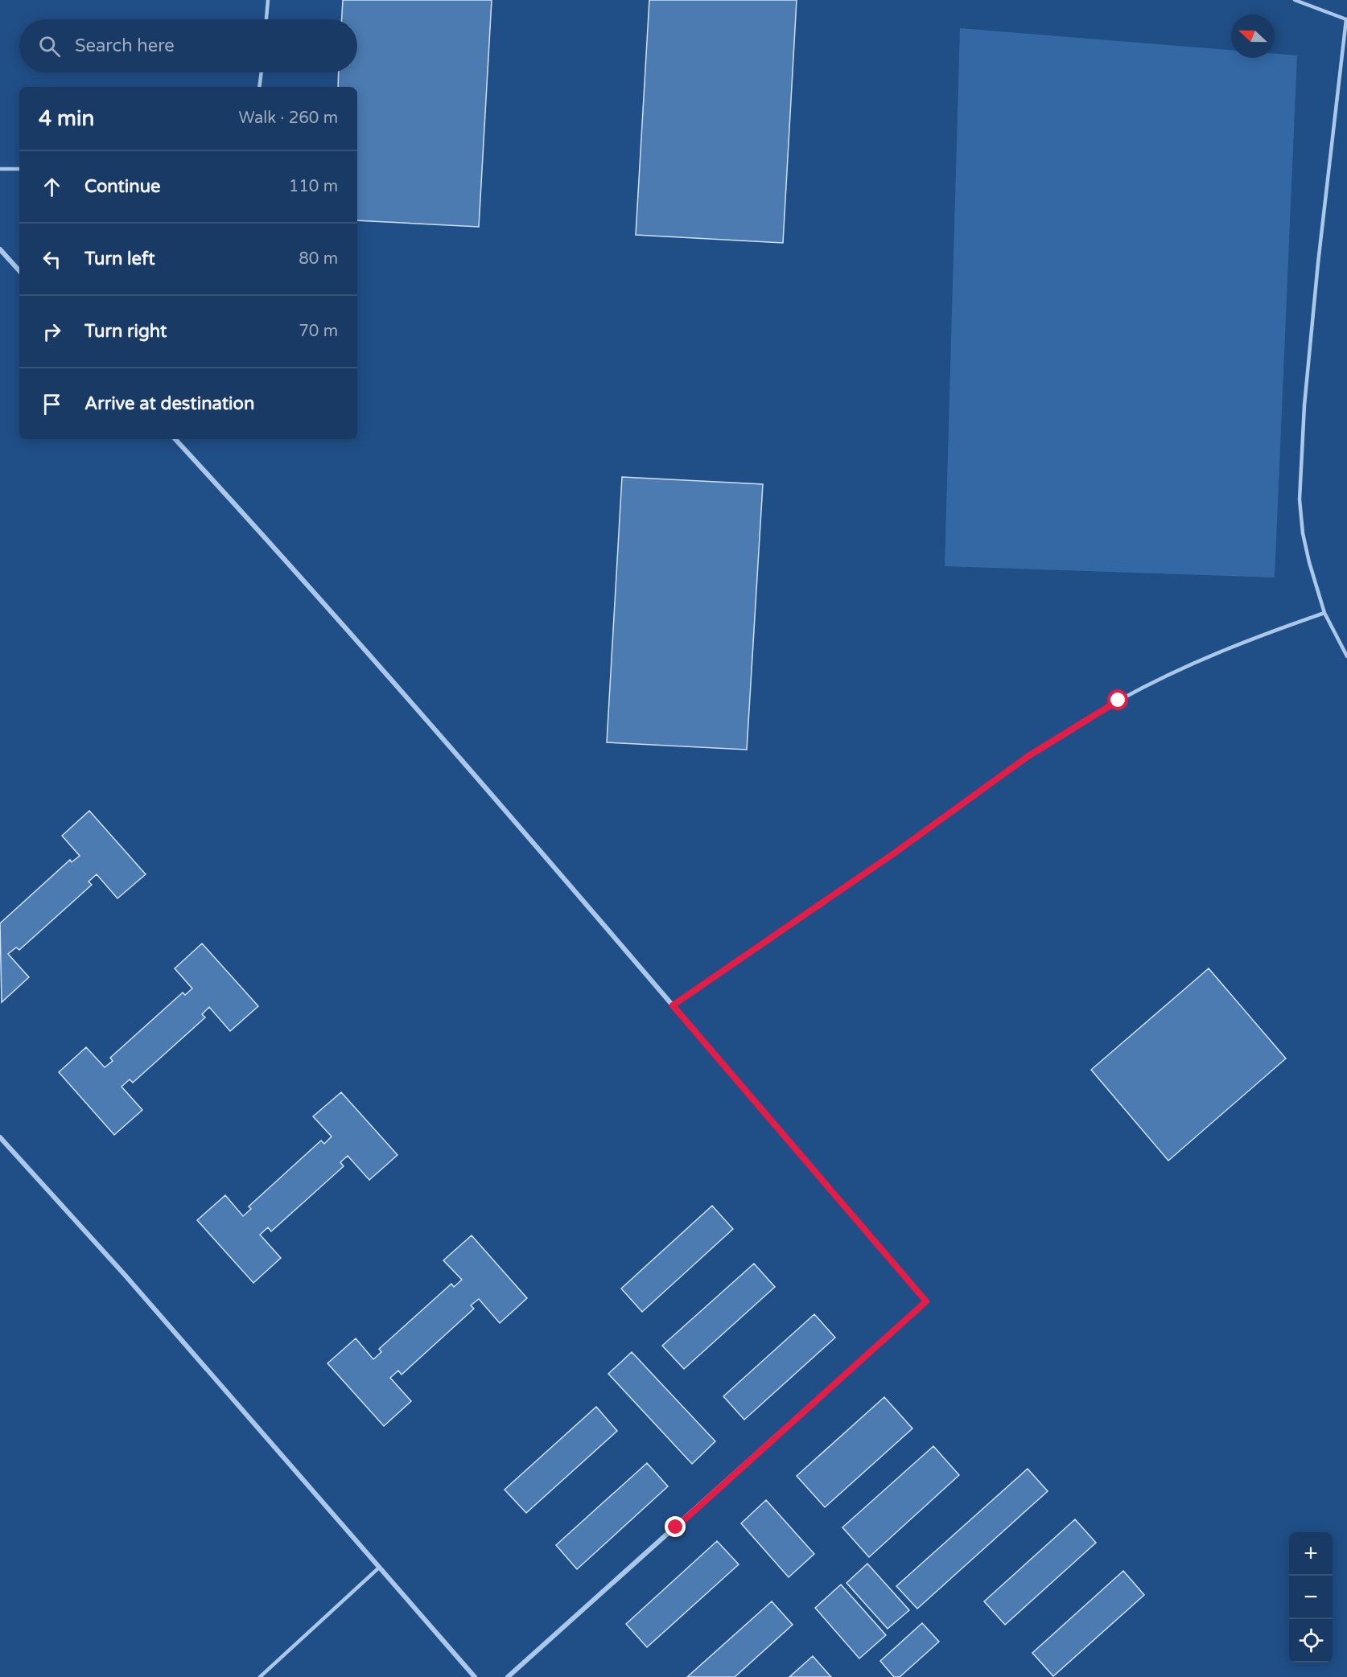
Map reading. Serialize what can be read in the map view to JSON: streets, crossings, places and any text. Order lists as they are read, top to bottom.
{
  "north": "left",
  "page": {
    "search": "Search here",
    "heading": ["4 min", "Walk · 260 m"],
    "list": [
      ["Continue", "110 m"],
      ["Turn left", "80 m"],
      ["Turn right", "70 m"],
      "Arrive at destination"
    ],
    "map_buttons": ["+", "−"]
  }
}
